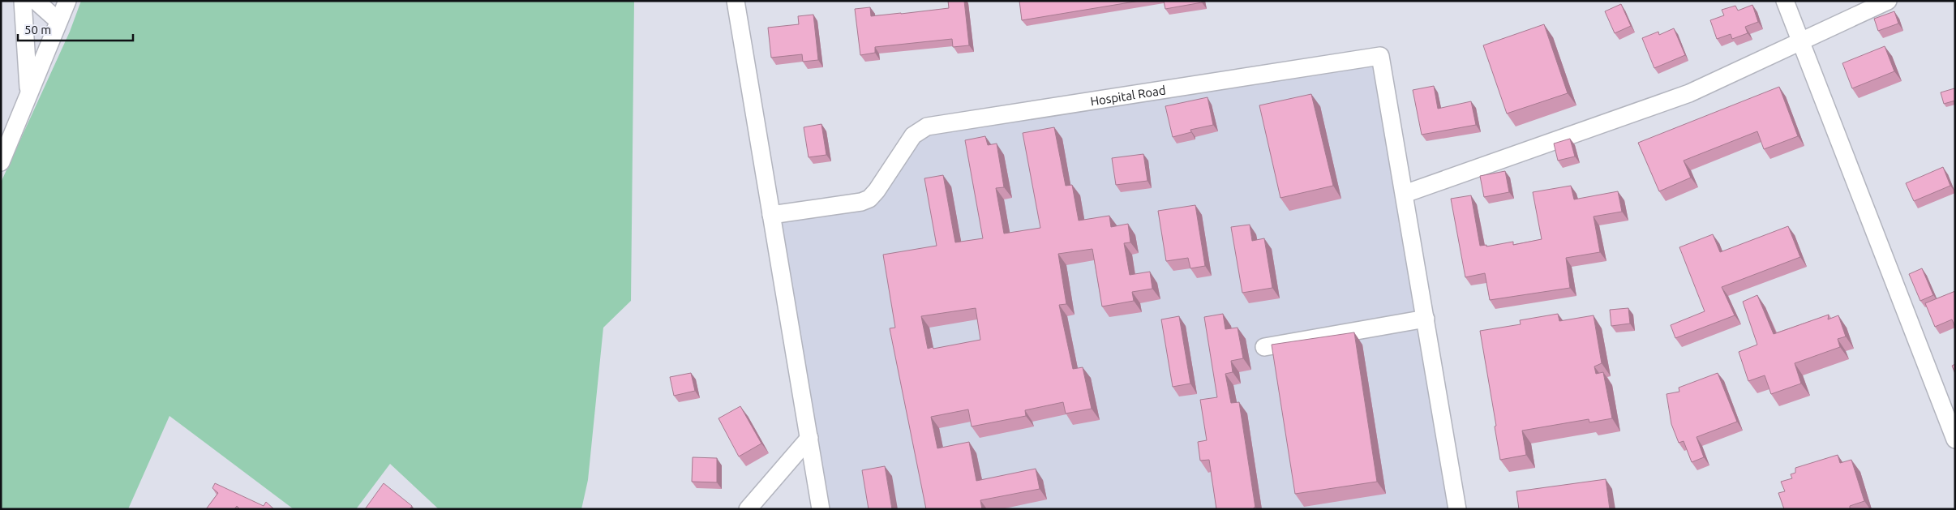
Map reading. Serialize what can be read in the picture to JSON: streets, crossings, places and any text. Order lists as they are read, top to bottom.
{
  "streets": {
    "street": ["Hospital Road"]
  },
  "scale_bar": "50 m"
}
